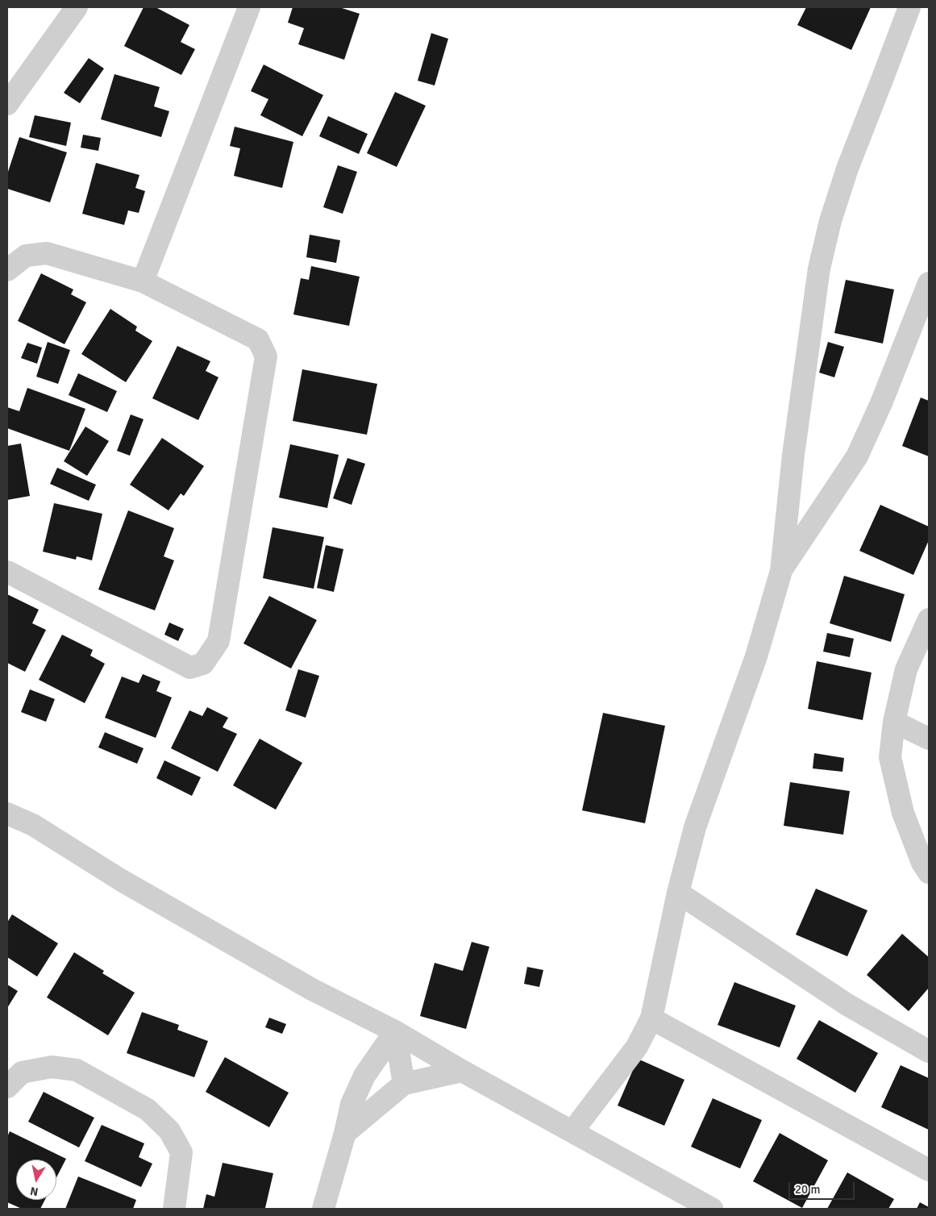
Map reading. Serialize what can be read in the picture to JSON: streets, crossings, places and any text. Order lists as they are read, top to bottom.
{
  "scale_bar": "20 m",
  "north": "bottom"
}
